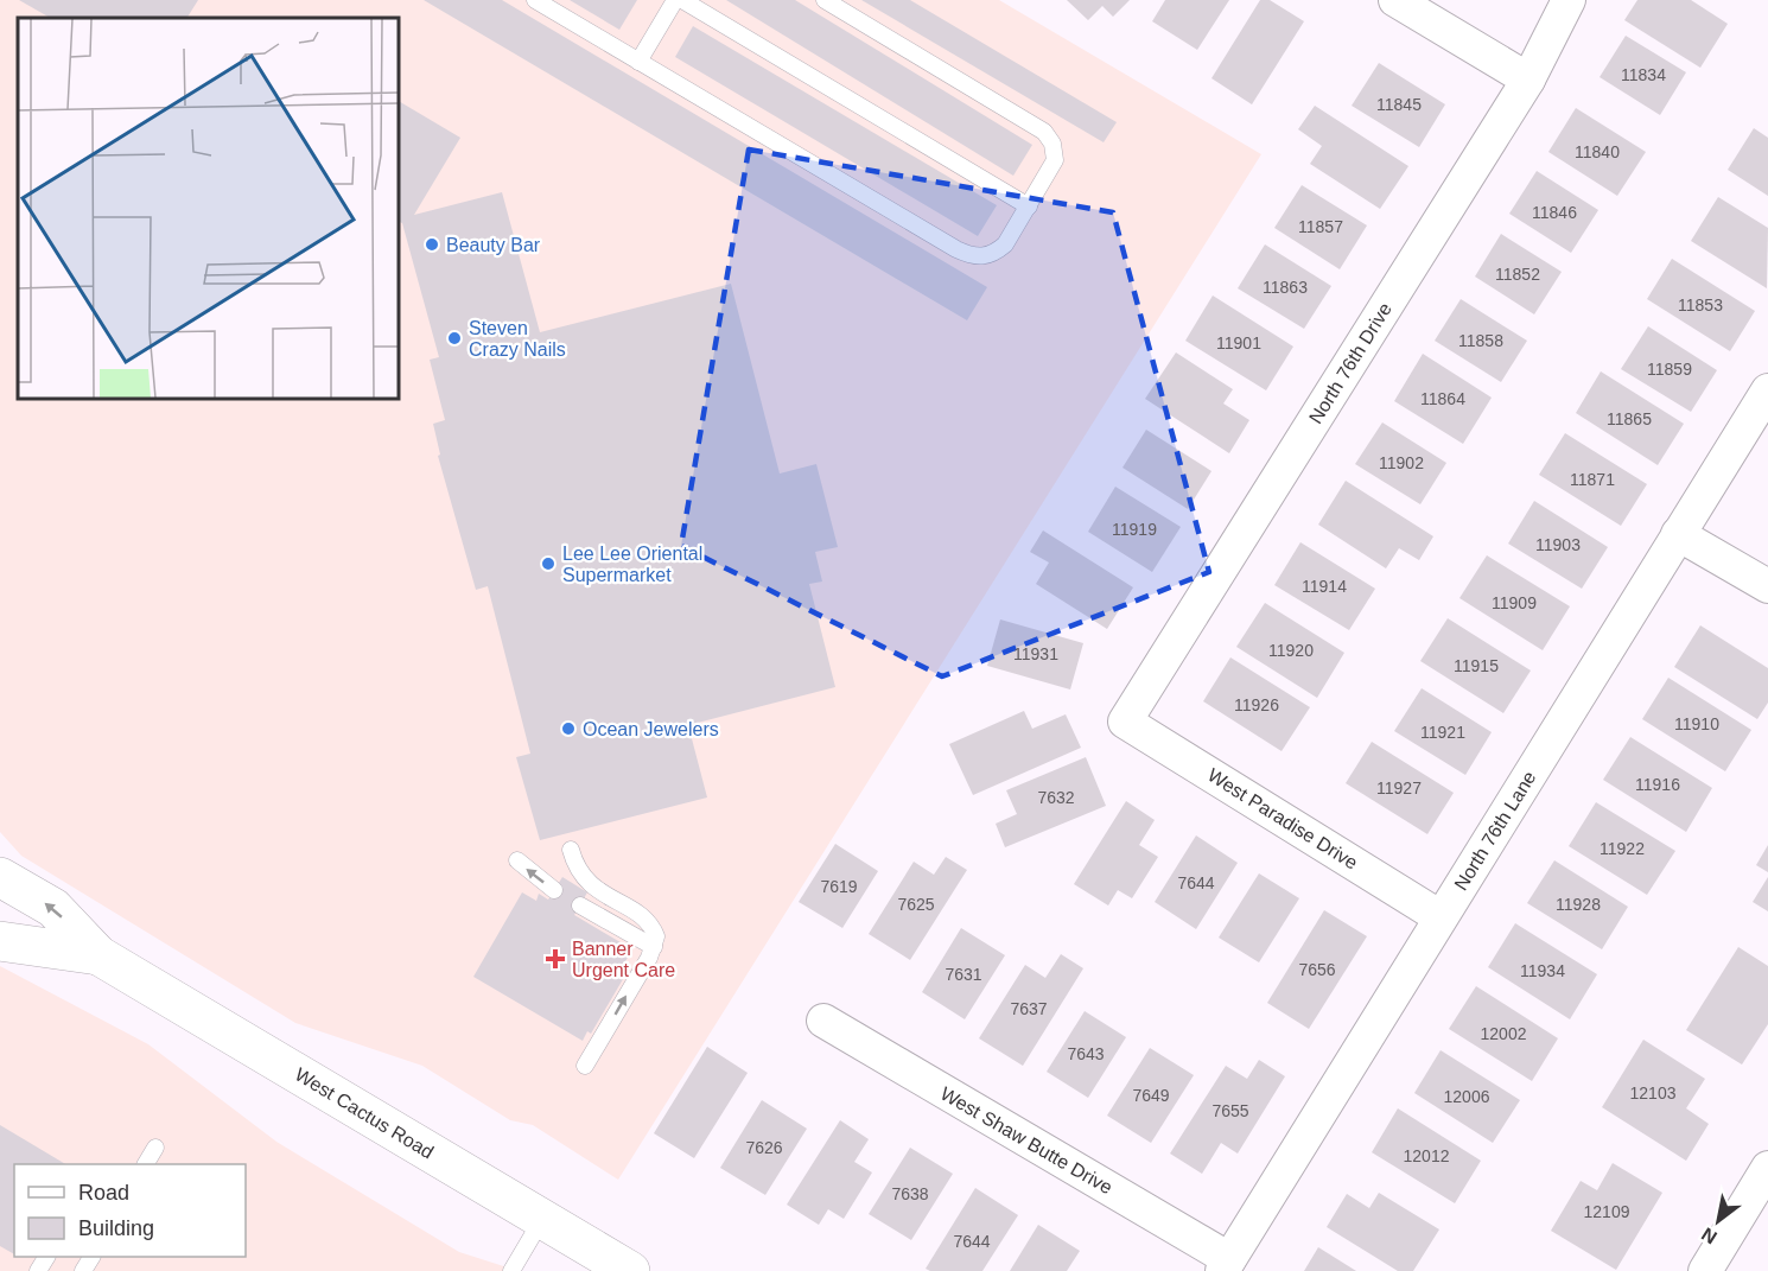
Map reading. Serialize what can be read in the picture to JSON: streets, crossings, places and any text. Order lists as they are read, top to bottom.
{
  "streets": {
    "main road": ["West Cactus Road"],
    "street": [
      "North 76th Drive",
      "West Paradise Drive",
      "North 76th Lane",
      "West Shaw Butte Drive"
    ]
  },
  "crossings": [
    ["North 76th Drive", "West Paradise Drive"],
    ["West Paradise Drive", "North 76th Lane"],
    ["North 76th Lane", "West Shaw Butte Drive"]
  ],
  "places": {
    "other": [
      "Beauty Bar",
      "Steven Crazy Nails",
      "Lee Lee Oriental Supermarket",
      "Ocean Jewelers"
    ],
    "health": ["Banner Urgent Care"]
  },
  "house_numbers": [
    "11834",
    "11845",
    "11840",
    "11846",
    "11857",
    "11852",
    "11863",
    "11853",
    "11858",
    "11901",
    "11859",
    "11864",
    "11865",
    "11902",
    "11871",
    "11919",
    "11903",
    "11914",
    "11909",
    "11920",
    "11931",
    "11915",
    "11926",
    "11910",
    "11921",
    "11916",
    "11927",
    "7632",
    "11922",
    "7644",
    "7619",
    "7625",
    "11928",
    "7656",
    "11934",
    "7631",
    "7637",
    "12002",
    "7643",
    "12103",
    "7649",
    "12006",
    "7655",
    "7626",
    "12012",
    "7638",
    "12109",
    "7644"
  ],
  "legend": ["Road", "Building"],
  "north": "bottom left"
}
